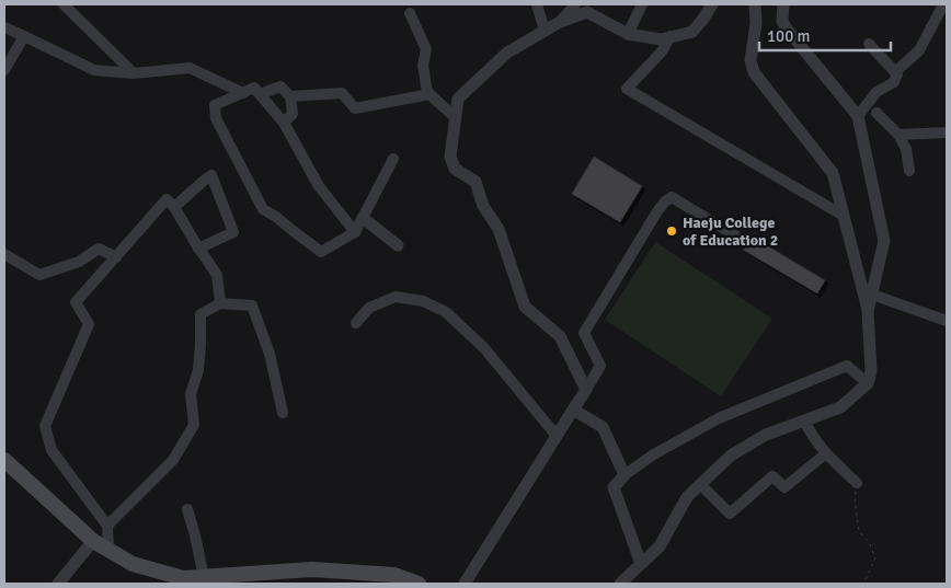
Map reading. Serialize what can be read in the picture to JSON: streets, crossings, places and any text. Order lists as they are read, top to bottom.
{
  "places": ["Haeju College of Education 2"],
  "scale_bar": "100 m"
}
